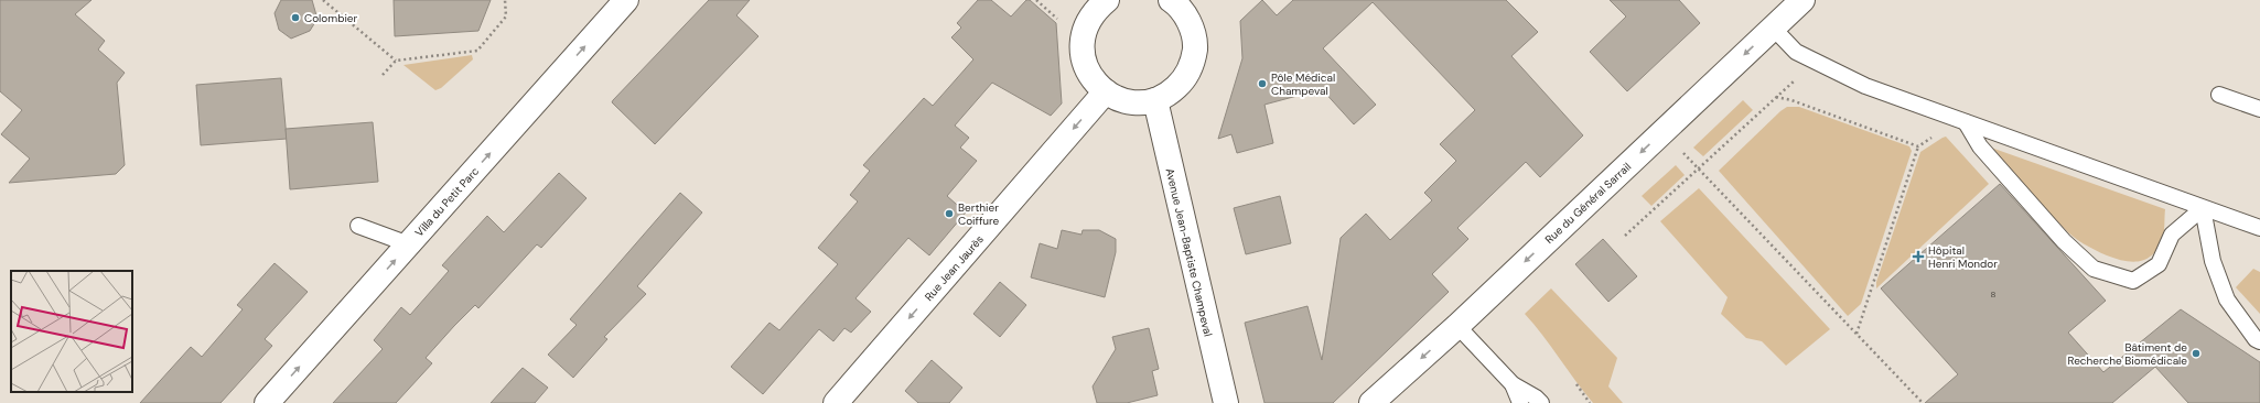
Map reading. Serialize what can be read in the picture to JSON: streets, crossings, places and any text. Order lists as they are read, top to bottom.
{
  "streets": {
    "street": [
      "Villa du Petit Parc",
      "Rue du Général Sarrail",
      "Avenue Jean-Baptiste Champeval",
      "Rue Jean Jaurès"
    ]
  },
  "one_way": ["Villa du Petit Parc", "Rue du Général Sarrail", "Rue Jean Jaurès"],
  "places": {
    "other": [
      "Colombier",
      "Pôle Médical Champeval",
      "Berthier Coiffure",
      "Bâtiment de Recherche Biomédicale"
    ],
    "health": ["Hôpital Henri Mondor"]
  },
  "house_numbers": ["8"]
}
